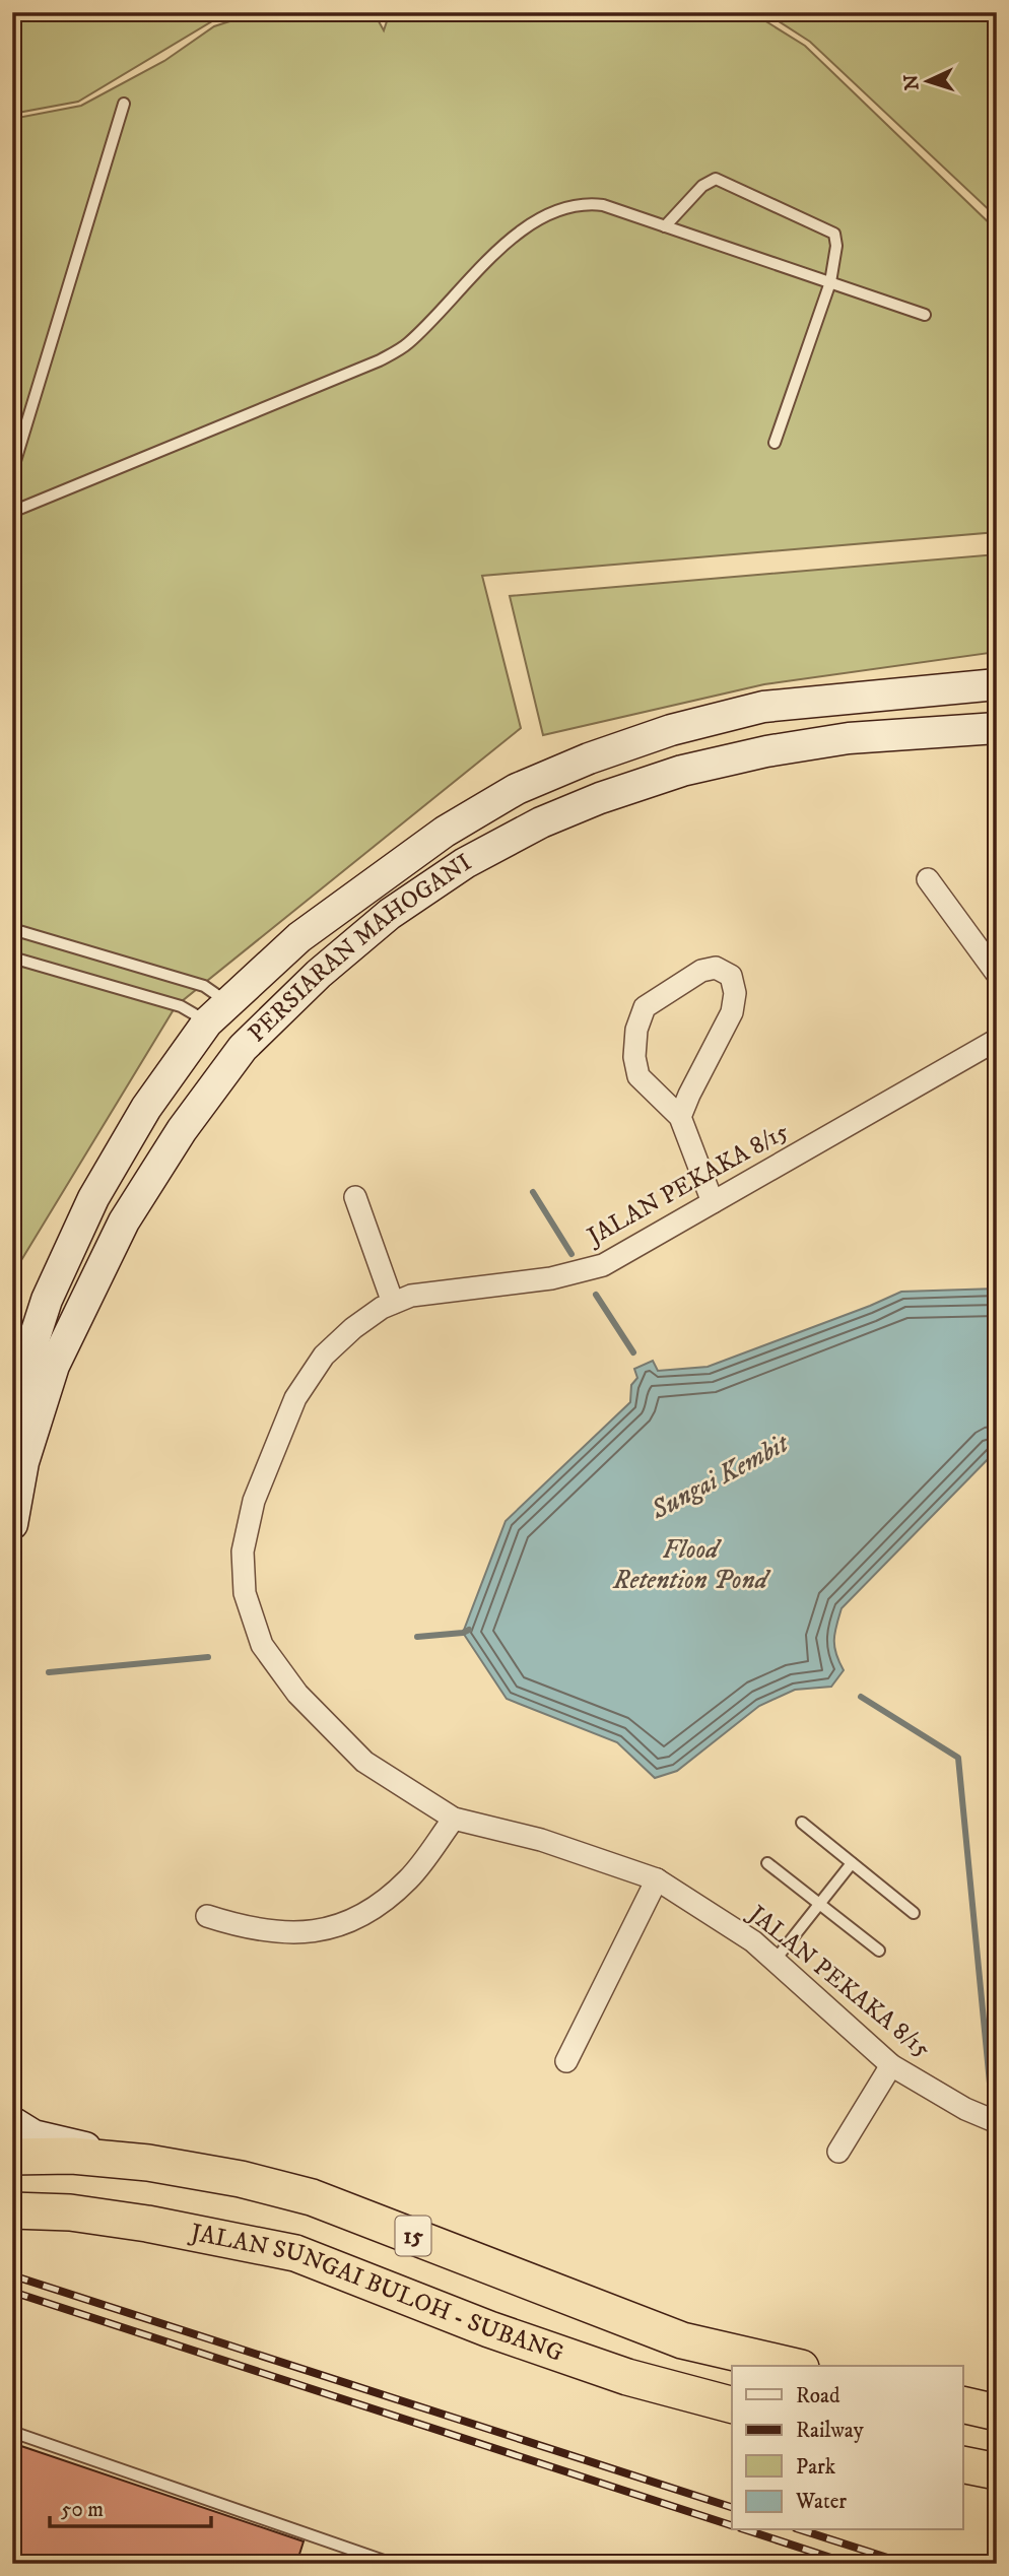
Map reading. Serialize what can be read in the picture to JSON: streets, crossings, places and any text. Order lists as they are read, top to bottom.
{
  "streets": {
    "highway": ["15", "JALAN SUNGAI BULOH - SUBANG"],
    "main road": ["PERSIARAN MAHOGANI"],
    "street": ["JALAN PEKAKA 8/15"]
  },
  "water": ["Sungai Kembit", "Flood Retention Pond"],
  "legend": [
    "Road",
    "Railway",
    "Park",
    "Water"
  ],
  "scale_bar": "50 m",
  "north": "left"
}
